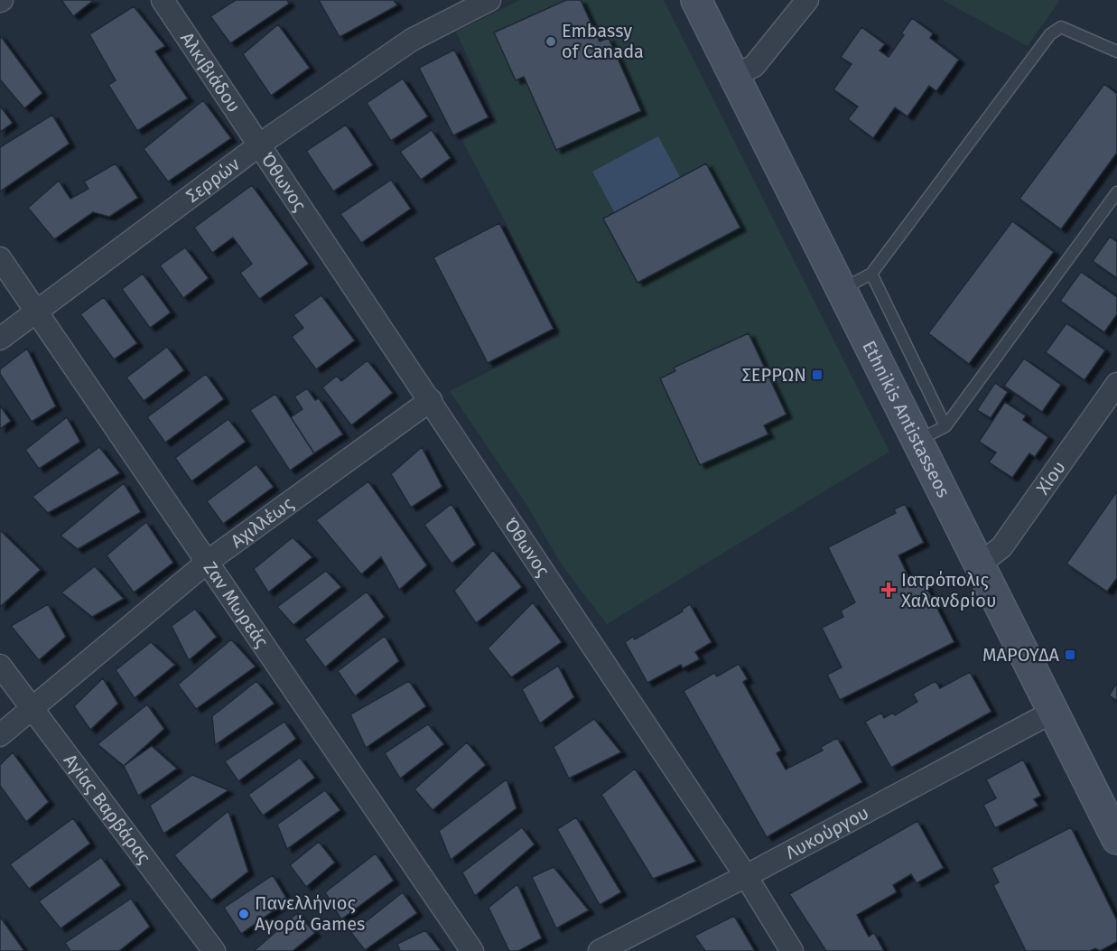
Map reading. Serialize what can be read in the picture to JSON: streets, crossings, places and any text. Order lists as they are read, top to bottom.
{
  "streets": {
    "main road": ["Ethnikis Antistasseos"],
    "street": [
      "Αλκιβιάδου",
      "Σερρών",
      "Όθωνος",
      "Χίου",
      "Αχιλλέως",
      "Ζαν Μωρεάς",
      "Αγίας Βαρβάρας",
      "Λυκούργου"
    ]
  },
  "crossings": [
    ["Αλκιβιάδου", "Σερρών"],
    ["Αλκιβιάδου", "Όθωνος"],
    ["Σερρών", "Όθωνος"],
    ["Σερρών", "Ζαν Μωρεάς"],
    ["Όθωνος", "Αχιλλέως"],
    ["Όθωνος", "Λυκούργου"],
    ["Ethnikis Antistasseos", "Χίου"],
    ["Ethnikis Antistasseos", "Λυκούργου"],
    ["Αχιλλέως", "Ζαν Μωρεάς"],
    ["Αχιλλέως", "Αγίας Βαρβάρας"]
  ],
  "places": {
    "other": ["Embassy of Canada", "Πανελλήνιος Αγορά Games"],
    "transit": ["ΣΕΡΡΩΝ", "ΜΑΡΟΥΔΑ"],
    "health": ["Ιατρόπολις Χαλανδρίου"]
  }
}
